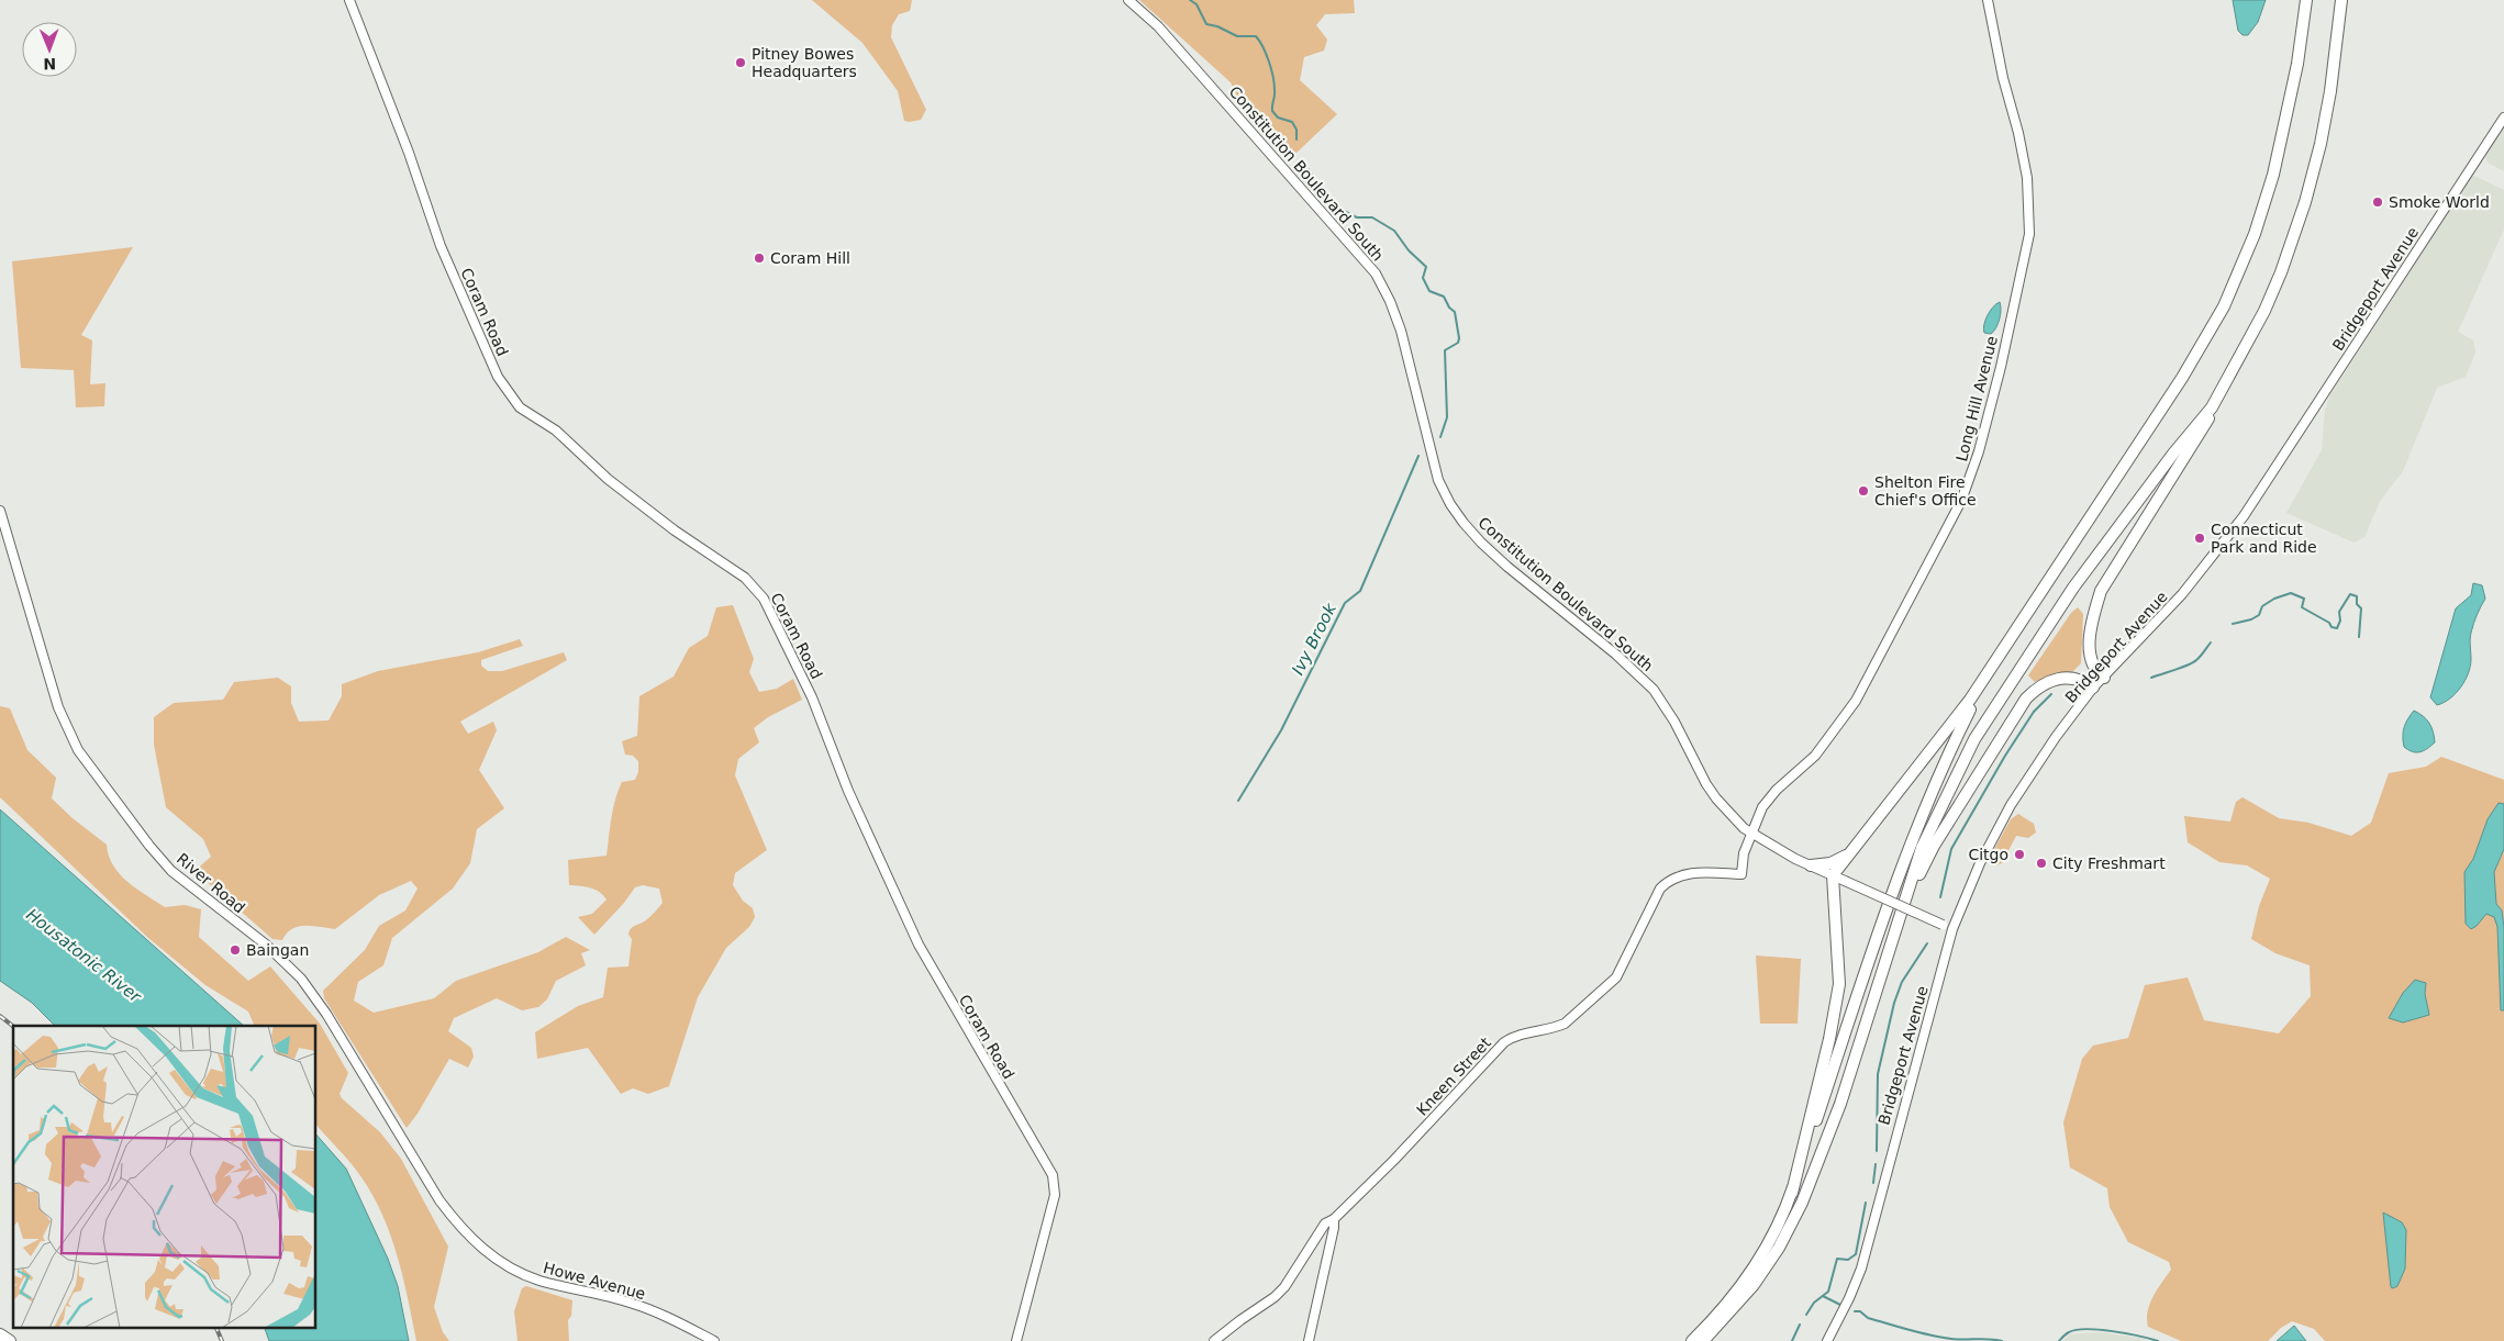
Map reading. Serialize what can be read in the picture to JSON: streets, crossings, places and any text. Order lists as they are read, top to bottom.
{
  "streets": {
    "main road": [
      "Constitution Boulevard South",
      "Bridgeport Avenue",
      "Coram Road",
      "Long Hill Avenue",
      "River Road",
      "Kneen Street",
      "Howe Avenue"
    ]
  },
  "crossings": [
    ["Constitution Boulevard South", "Bridgeport Avenue"],
    ["Constitution Boulevard South", "Long Hill Avenue"],
    ["Long Hill Avenue", "Kneen Street"],
    ["River Road", "Howe Avenue"]
  ],
  "water": ["Ivy Brook", "Housatonic River"],
  "places": [
    "Pitney Bowes Headquarters",
    "Smoke World",
    "Coram Hill",
    "Shelton Fire Chief's Office",
    "Connecticut Park and Ride",
    "Citgo",
    "City Freshmart",
    "Baingan"
  ],
  "north": "bottom"
}
